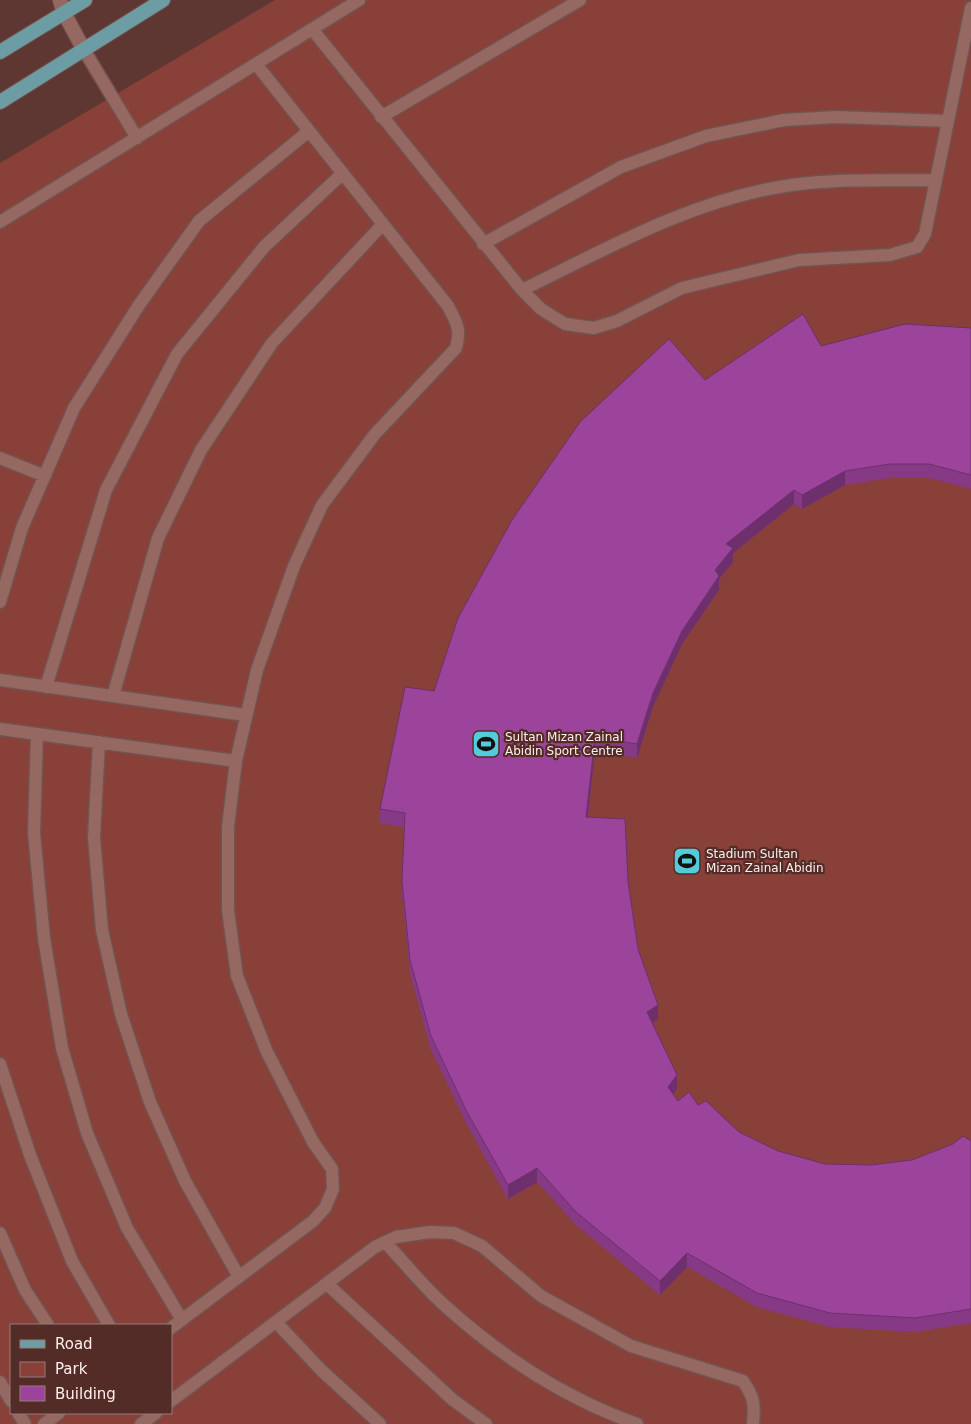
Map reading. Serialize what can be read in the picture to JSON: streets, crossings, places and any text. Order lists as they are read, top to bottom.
{
  "places": {
    "sports": ["Sultan Mizan Zainal Abidin Sport Centre", "Stadium Sultan Mizan Zainal Abidin"]
  },
  "legend": ["Road", "Park", "Building"]
}
